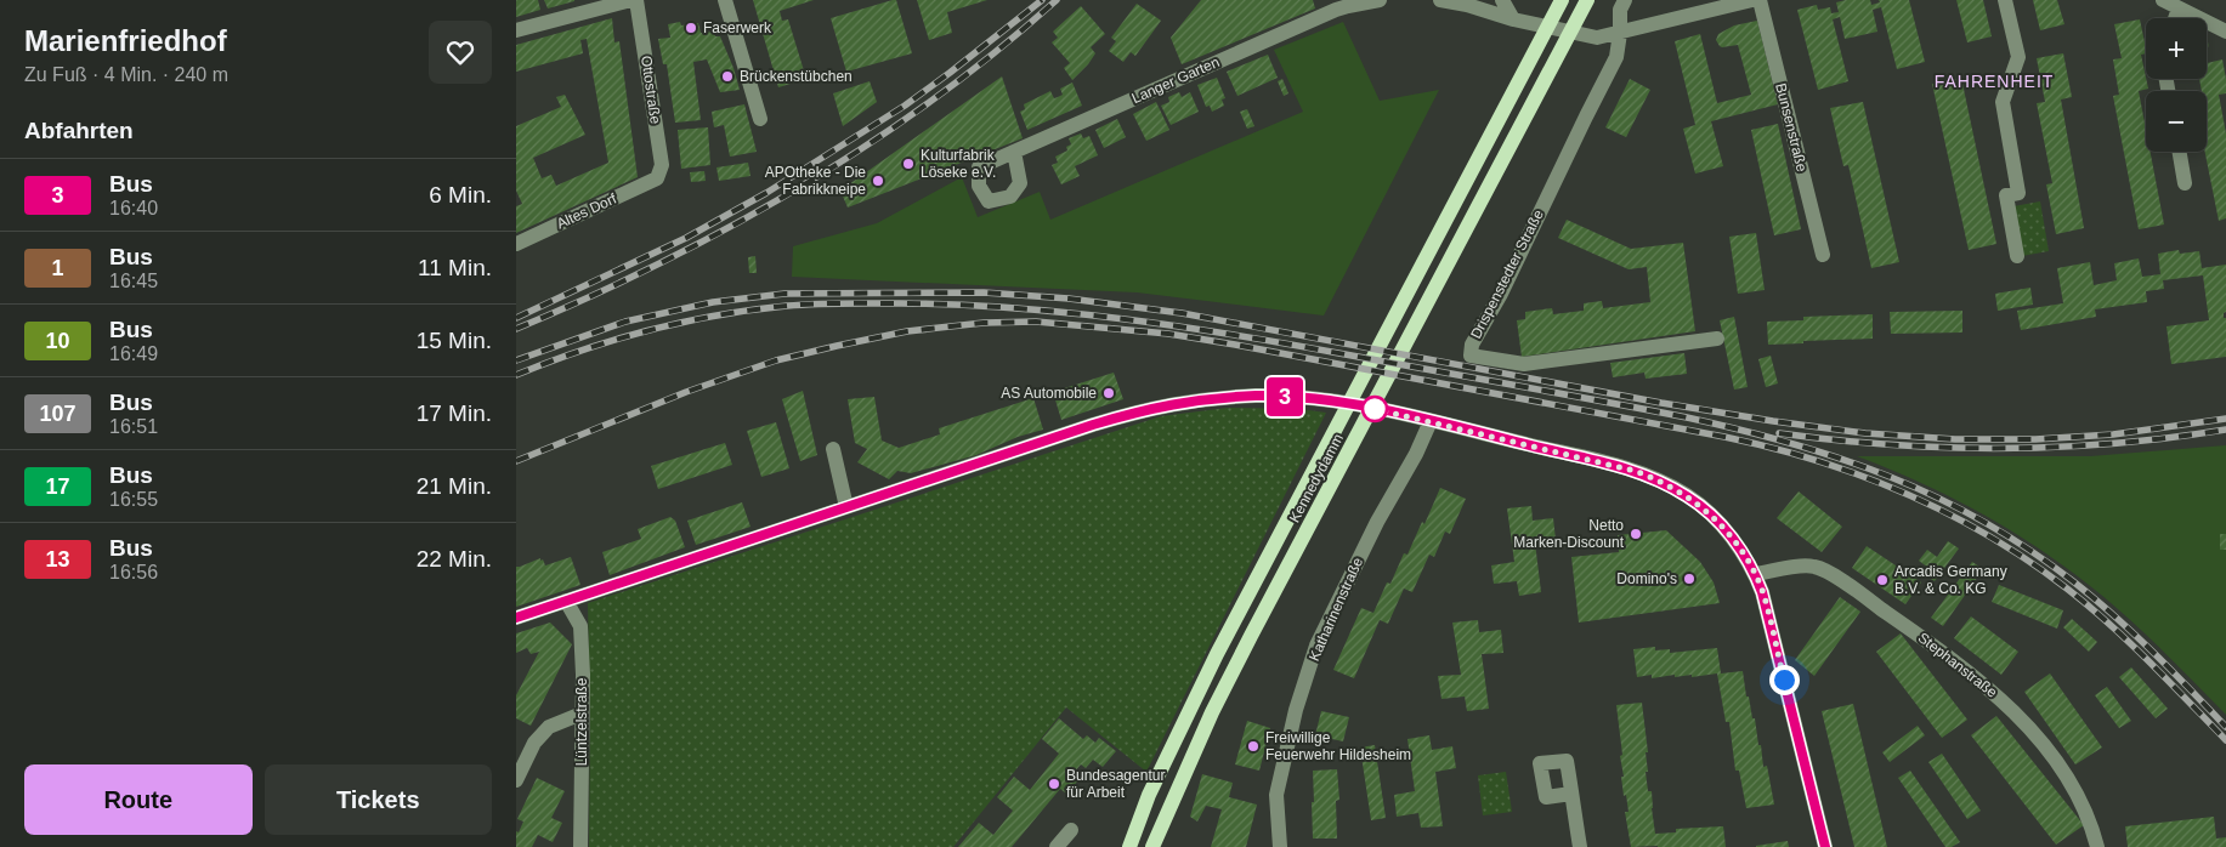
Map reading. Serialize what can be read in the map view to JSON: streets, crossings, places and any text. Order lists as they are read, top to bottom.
{
  "streets": {
    "main road": ["Kennedydamm"],
    "street": [
      "Langer Garten",
      "Ottostraße",
      "Bunsenstraße",
      "Altes Dorf",
      "Drispenstedter Straße",
      "Katharinenstraße",
      "Stephanstraße",
      "Lüntzelstraße"
    ]
  },
  "crossings": [
    ["Ottostraße", "Altes Dorf"]
  ],
  "districts": ["FAHRENHEIT"],
  "places": [
    "Faserwerk",
    "Brückenstübchen",
    "Kulturfabrik Löseke e.V.",
    "APOtheke - Die Fabrikkneipe",
    "AS Automobile",
    "Netto Marken-Discount",
    "Domino's",
    "Arcadis Germany B.V. & Co. KG",
    "Freiwillige Feuerwehr Hildesheim",
    "Bundesagentur für Arbeit"
  ],
  "lines": ["bus line 3"],
  "page": {
    "heading": [
      ["Marienfriedhof", "Zu Fuß · 4 Min. · 240 m"],
      "Abfahrten"
    ],
    "on_map": "3",
    "map_buttons": ["+", "−"],
    "list": [
      {
        "mark": "3",
        "name": "Bus",
        "note": "16:40",
        "value": "6 Min."
      },
      {
        "mark": "1",
        "name": "Bus",
        "note": "16:45",
        "value": "11 Min."
      },
      {
        "mark": "10",
        "name": "Bus",
        "note": "16:49",
        "value": "15 Min."
      },
      {
        "mark": "107",
        "name": "Bus",
        "note": "16:51",
        "value": "17 Min."
      },
      {
        "mark": "17",
        "name": "Bus",
        "note": "16:55",
        "value": "21 Min."
      },
      {
        "mark": "13",
        "name": "Bus",
        "note": "16:56",
        "value": "22 Min."
      }
    ],
    "buttons": ["Route", "Tickets"]
  }
}
